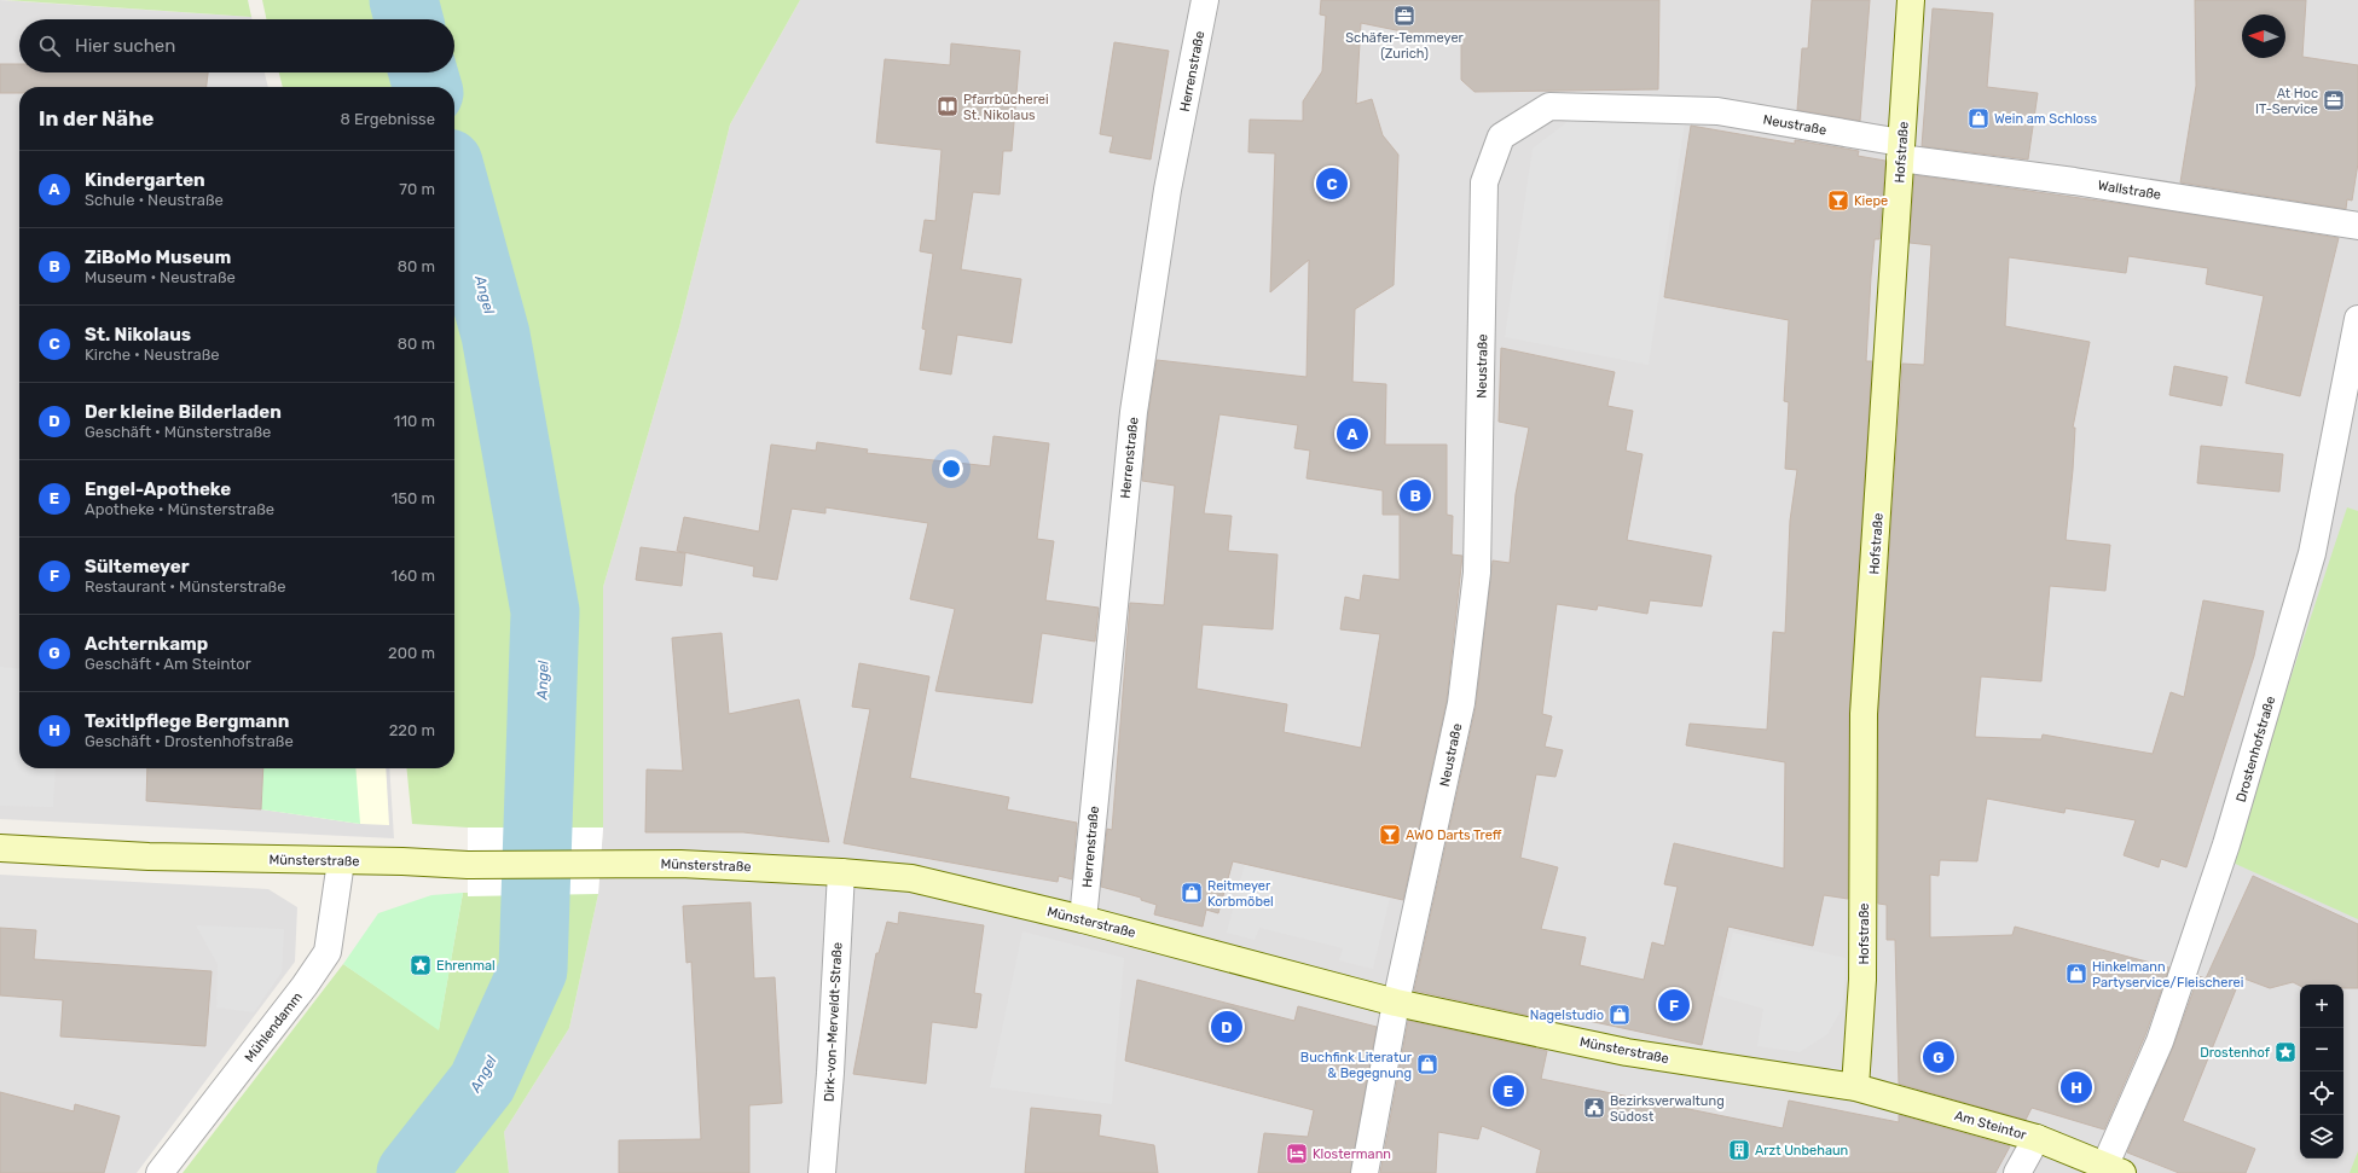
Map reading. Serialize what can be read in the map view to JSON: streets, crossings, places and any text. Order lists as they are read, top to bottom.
{
  "streets": {
    "street": [
      "Herrenstraße",
      "Neustraße",
      "Hofstraße",
      "Wallstraße",
      "Drostenhofstraße",
      "Münsterstraße",
      "Dirk-von-Merveldt-Straße",
      "Mühlendamm",
      "Am Steintor"
    ]
  },
  "crossings": [
    ["Herrenstraße", "Münsterstraße"],
    ["Neustraße", "Hofstraße"],
    ["Neustraße", "Wallstraße"],
    ["Neustraße", "Münsterstraße"],
    ["Hofstraße", "Wallstraße"],
    ["Hofstraße", "Münsterstraße"],
    ["Hofstraße", "Am Steintor"],
    ["Drostenhofstraße", "Am Steintor"],
    ["Münsterstraße", "Dirk-von-Merveldt-Straße"],
    ["Münsterstraße", "Mühlendamm"],
    ["Münsterstraße", "Am Steintor"]
  ],
  "water": ["Angel"],
  "places": {
    "office": ["Schäfer-Temmeyer (Zurich)", "At Hoc IT-Service"],
    "library": ["Pfarrbücherei St. Nikolaus"],
    "shop": [
      "Wein am Schloss",
      "Reitmeyer Korbmöbel",
      "Hinkelmann Partyservice/Fleischerei",
      "Nagelstudio",
      "Buchfink Literatur & Begegnung"
    ],
    "bar": ["Kiepe", "AWO Darts Treff"],
    "place": ["Ehrenmal", "Drostenhof"],
    "public building": ["Bezirksverwaltung Südost"],
    "building": ["Arzt Unbehaun"],
    "hotel": ["Klostermann"]
  },
  "north": "left",
  "page": {
    "search": "Hier suchen",
    "heading": ["In der Nähe", "8 Ergebnisse"],
    "list": [
      {
        "mark": "A",
        "name": "Kindergarten",
        "note": "Schule · Neustraße",
        "value": "70 m"
      },
      {
        "mark": "B",
        "name": "ZiBoMo Museum",
        "note": "Museum · Neustraße",
        "value": "80 m"
      },
      {
        "mark": "C",
        "name": "St. Nikolaus",
        "note": "Kirche · Neustraße",
        "value": "80 m"
      },
      {
        "mark": "D",
        "name": "Der kleine Bilderladen",
        "note": "Geschäft · Münsterstraße",
        "value": "110 m"
      },
      {
        "mark": "E",
        "name": "Engel-Apotheke",
        "note": "Apotheke · Münsterstraße",
        "value": "150 m"
      },
      {
        "mark": "F",
        "name": "Sültemeyer",
        "note": "Restaurant · Münsterstraße",
        "value": "160 m"
      },
      {
        "mark": "G",
        "name": "Achternkamp",
        "note": "Geschäft · Am Steintor",
        "value": "200 m"
      },
      {
        "mark": "H",
        "name": "Texitlpflege Bergmann",
        "note": "Geschäft · Drostenhofstraße",
        "value": "220 m"
      }
    ],
    "pins": [
      "C",
      "A",
      "B",
      "F",
      "D",
      "G",
      "H",
      "E"
    ],
    "map_buttons": ["+", "−"]
  }
}
